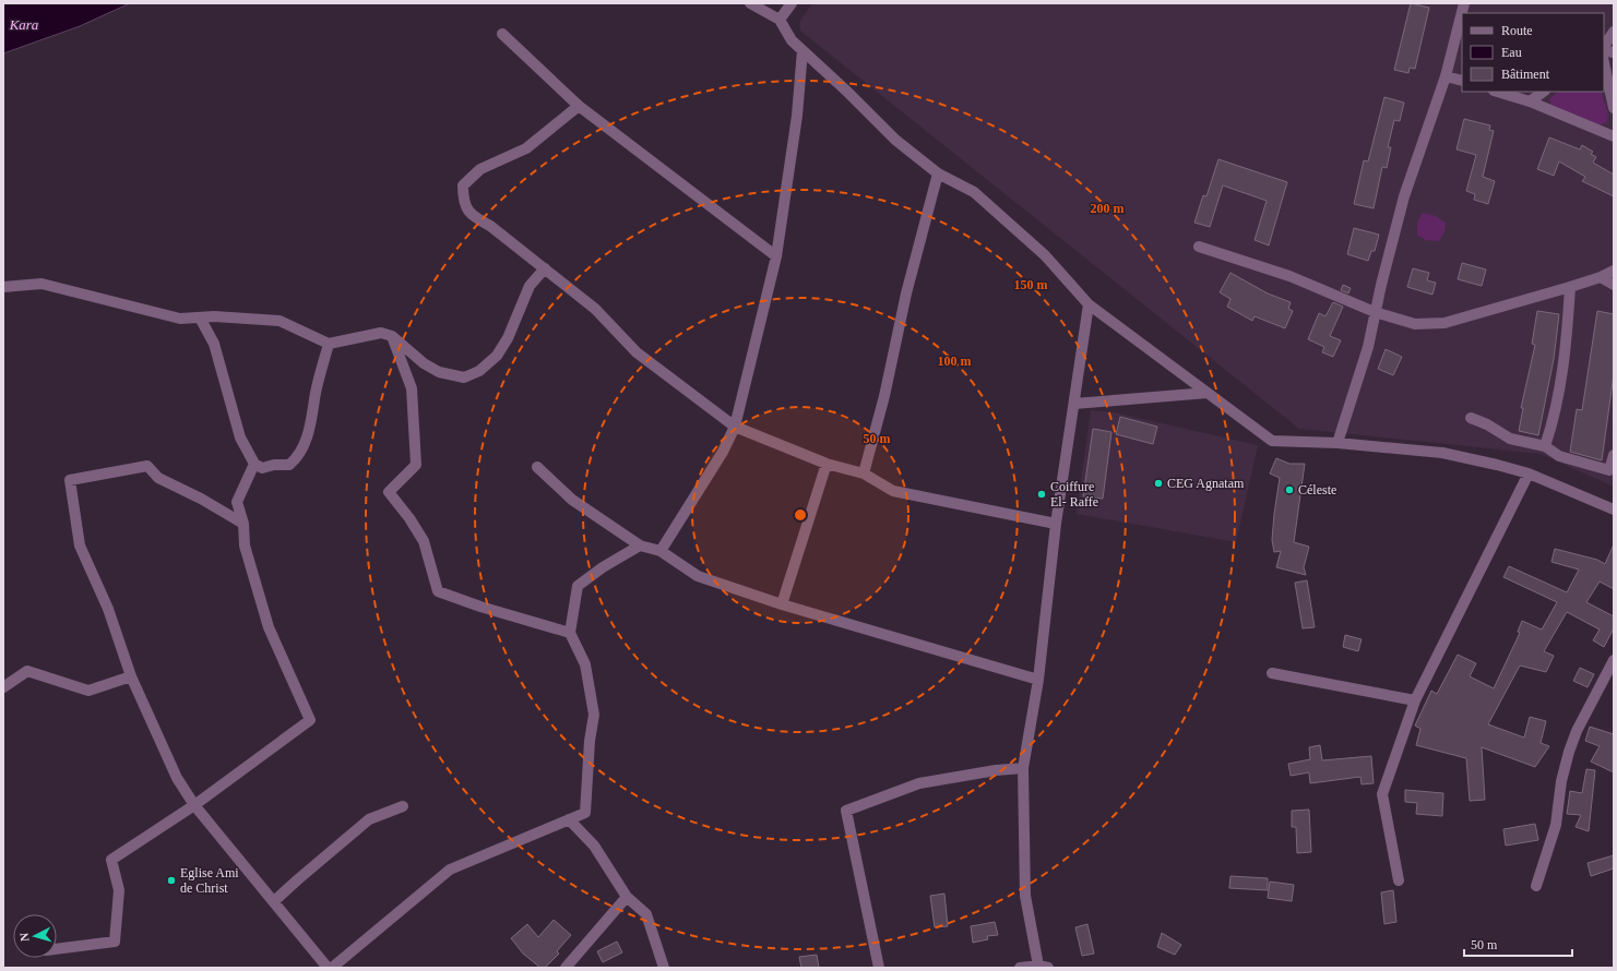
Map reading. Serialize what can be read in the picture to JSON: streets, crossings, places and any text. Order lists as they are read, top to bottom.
{
  "water": ["Kara"],
  "places": [
    "CEG Agnatam",
    "Céleste",
    "Coiffure El- Raffe",
    "Eglise Ami de Christ"
  ],
  "legend": ["Route", "Eau", "Bâtiment"],
  "scale_bar": "50 m",
  "north": "left",
  "rings": [
    "200 m",
    "150 m",
    "100 m",
    "50 m"
  ]
}
